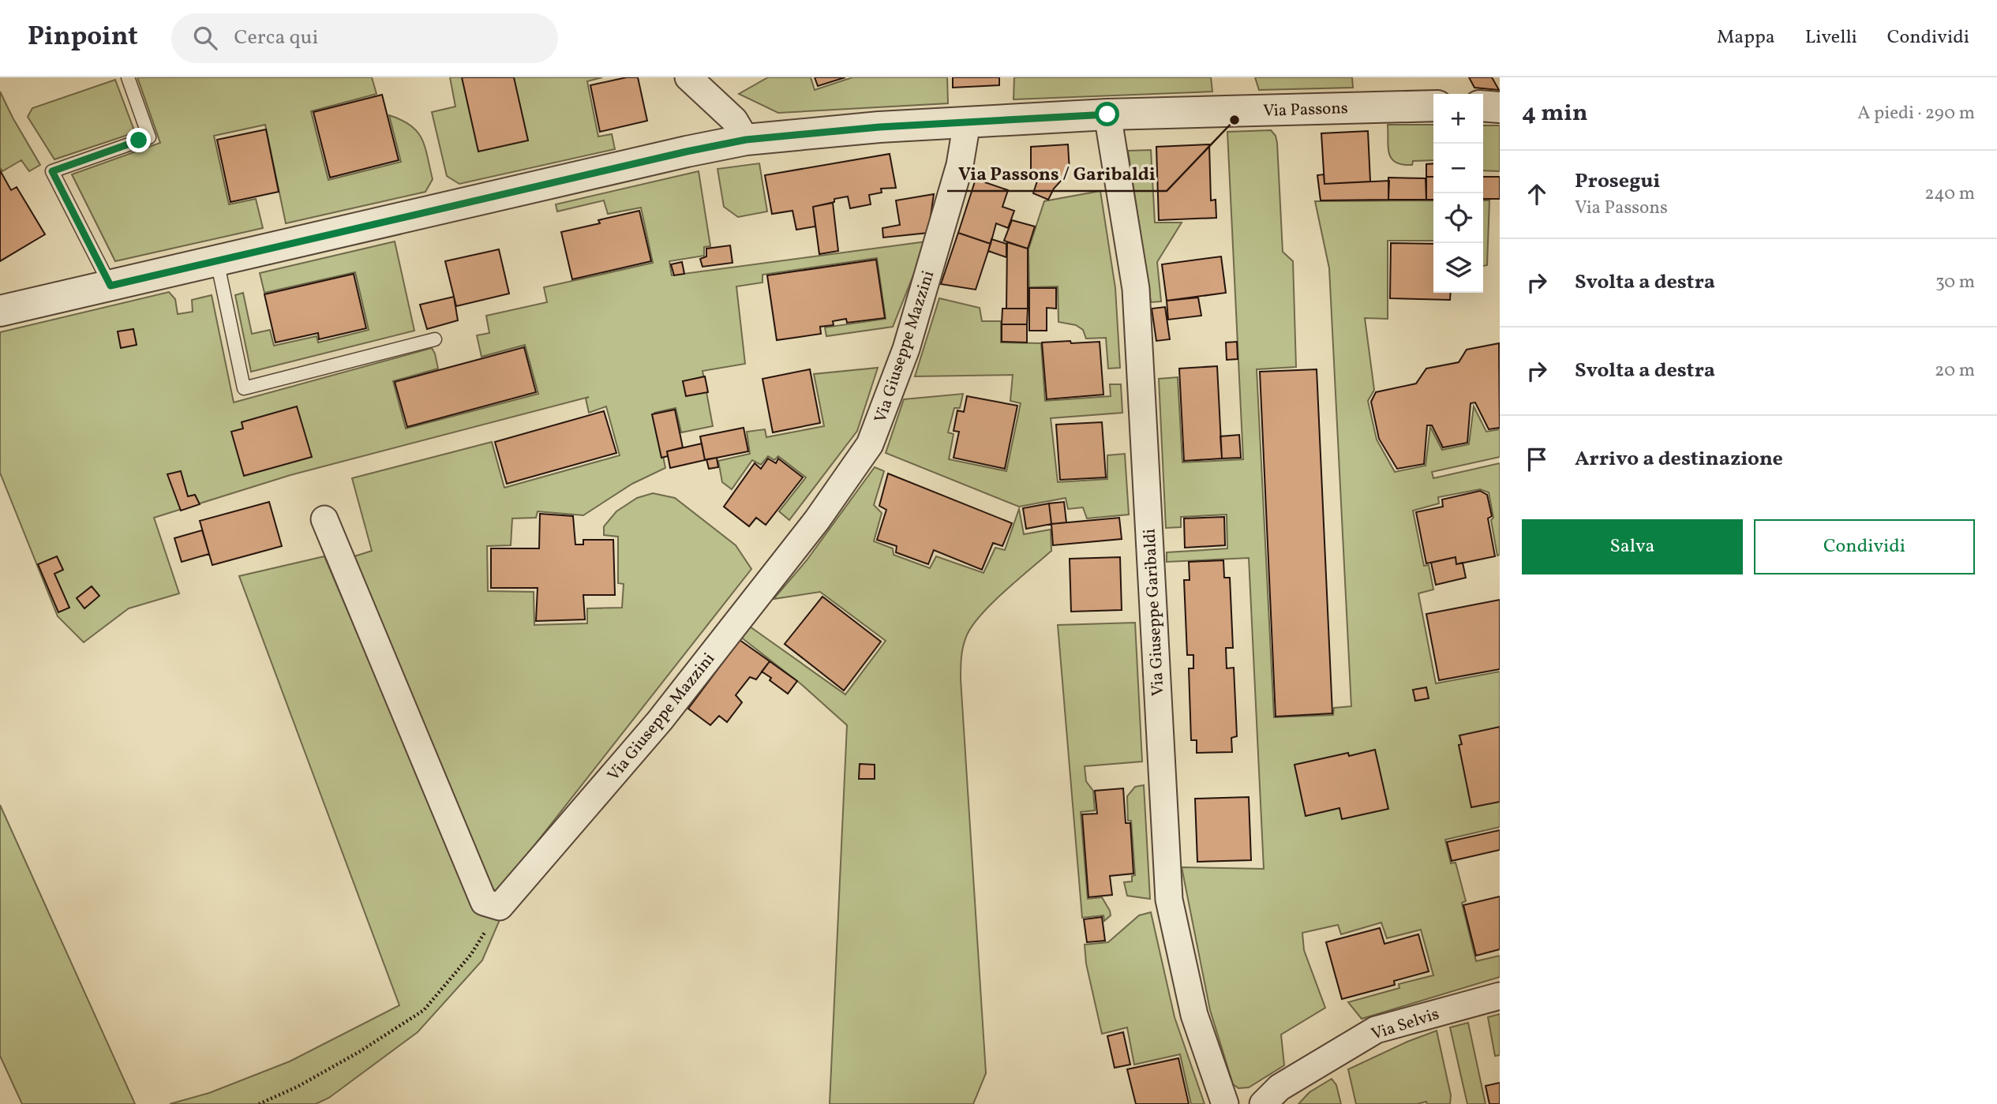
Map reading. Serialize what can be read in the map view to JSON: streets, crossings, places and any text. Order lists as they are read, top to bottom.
{
  "streets": {
    "street": [
      "Via Passons",
      "Via Giuseppe Mazzini",
      "Via Giuseppe Garibaldi",
      "Via Selvis"
    ]
  },
  "crossings": [
    ["Via Passons", "Via Giuseppe Mazzini"],
    ["Via Passons", "Via Giuseppe Garibaldi"]
  ],
  "places": ["Via Passons / Garibaldi"],
  "page": {
    "header": "Pinpoint",
    "search": "Cerca qui",
    "nav": ["Mappa", "Livelli", "Condividi"],
    "heading": ["4 min", "A piedi · 290 m"],
    "map_buttons": ["+", "−"],
    "list": [
      ["Prosegui", "Via Passons", "240 m"],
      ["Svolta a destra", "30 m"],
      ["Svolta a destra", "20 m"],
      "Arrivo a destinazione"
    ],
    "buttons": ["Salva", "Condividi"]
  }
}
